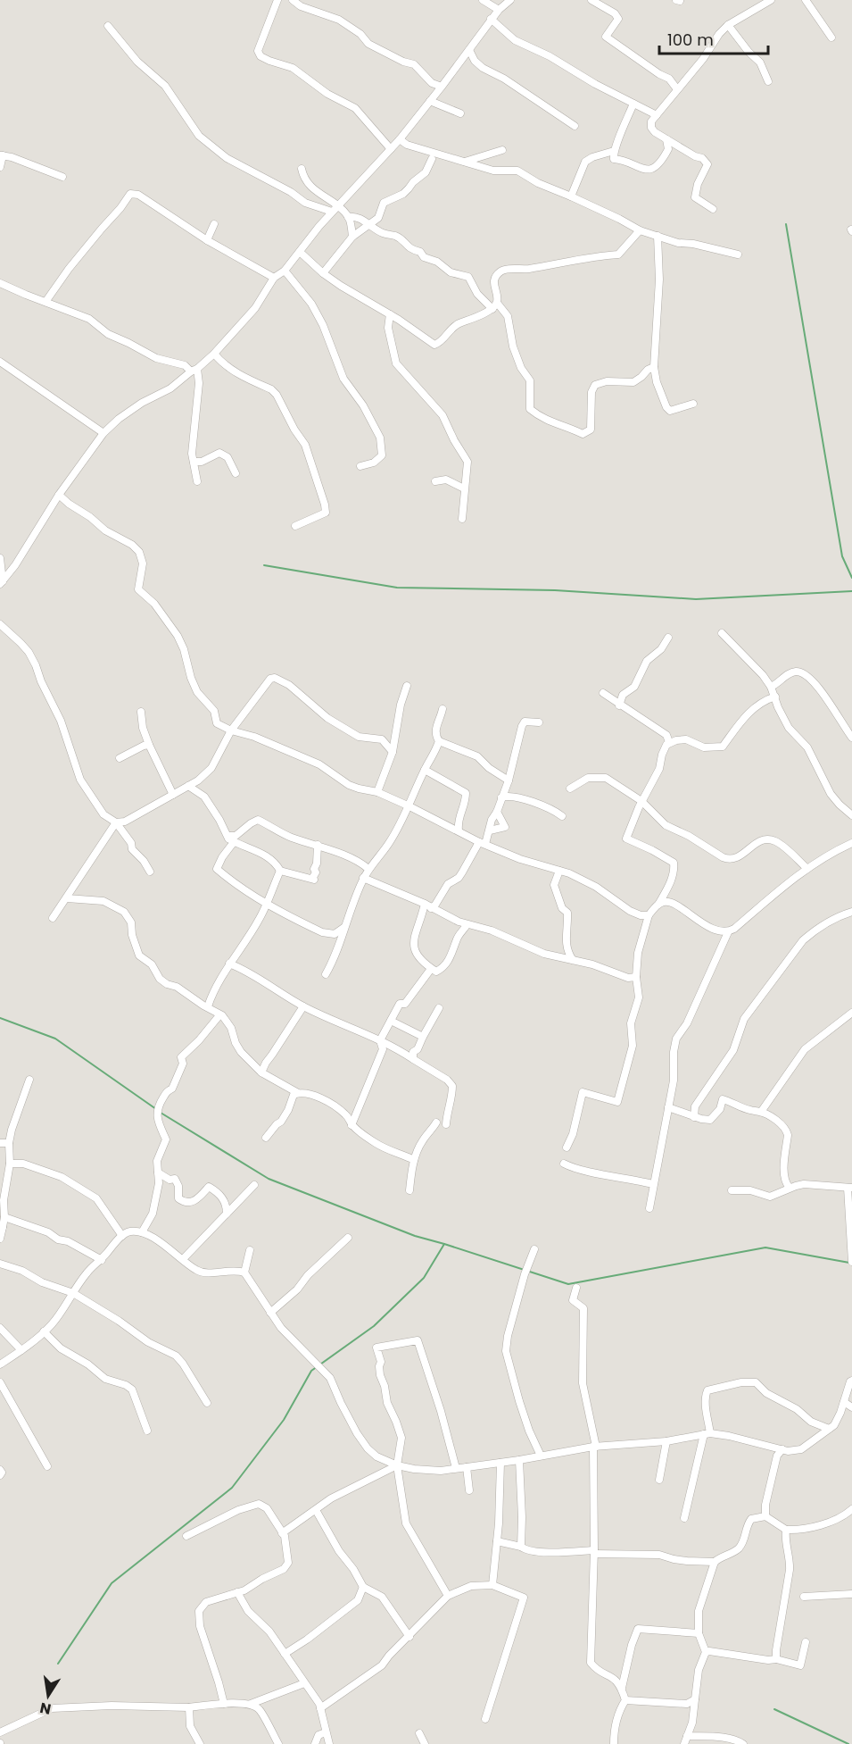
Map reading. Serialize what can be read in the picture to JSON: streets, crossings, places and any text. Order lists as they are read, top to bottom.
{
  "scale_bar": "100 m",
  "north": "bottom"
}
